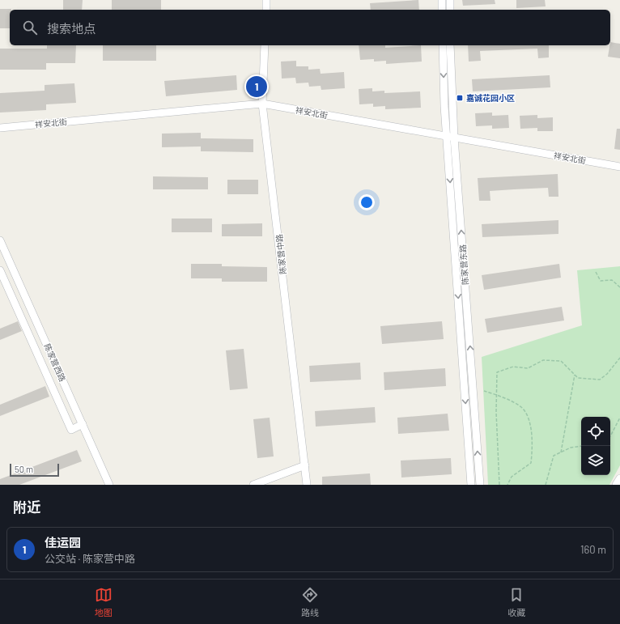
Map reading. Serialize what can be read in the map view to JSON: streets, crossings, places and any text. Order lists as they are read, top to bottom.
{
  "streets": {
    "street": [
      "祥安北街",
      "陈家营中路",
      "陈家营东路",
      "陈家营西路"
    ]
  },
  "crossings": [
    ["祥安北街", "陈家营中路"],
    ["祥安北街", "陈家营东路"]
  ],
  "places": {
    "transit": ["嘉诚花园小区"]
  },
  "scale_bar": "50 m",
  "page": {
    "search": "搜索地点",
    "pins": "1",
    "scale": "50 m",
    "heading": "附近",
    "list": [
      {
        "mark": "1",
        "name": "佳运园",
        "note": "公交站 · 陈家营中路",
        "value": "160 m"
      }
    ],
    "nav": ["地图", "路线", "收藏"]
  }
}
